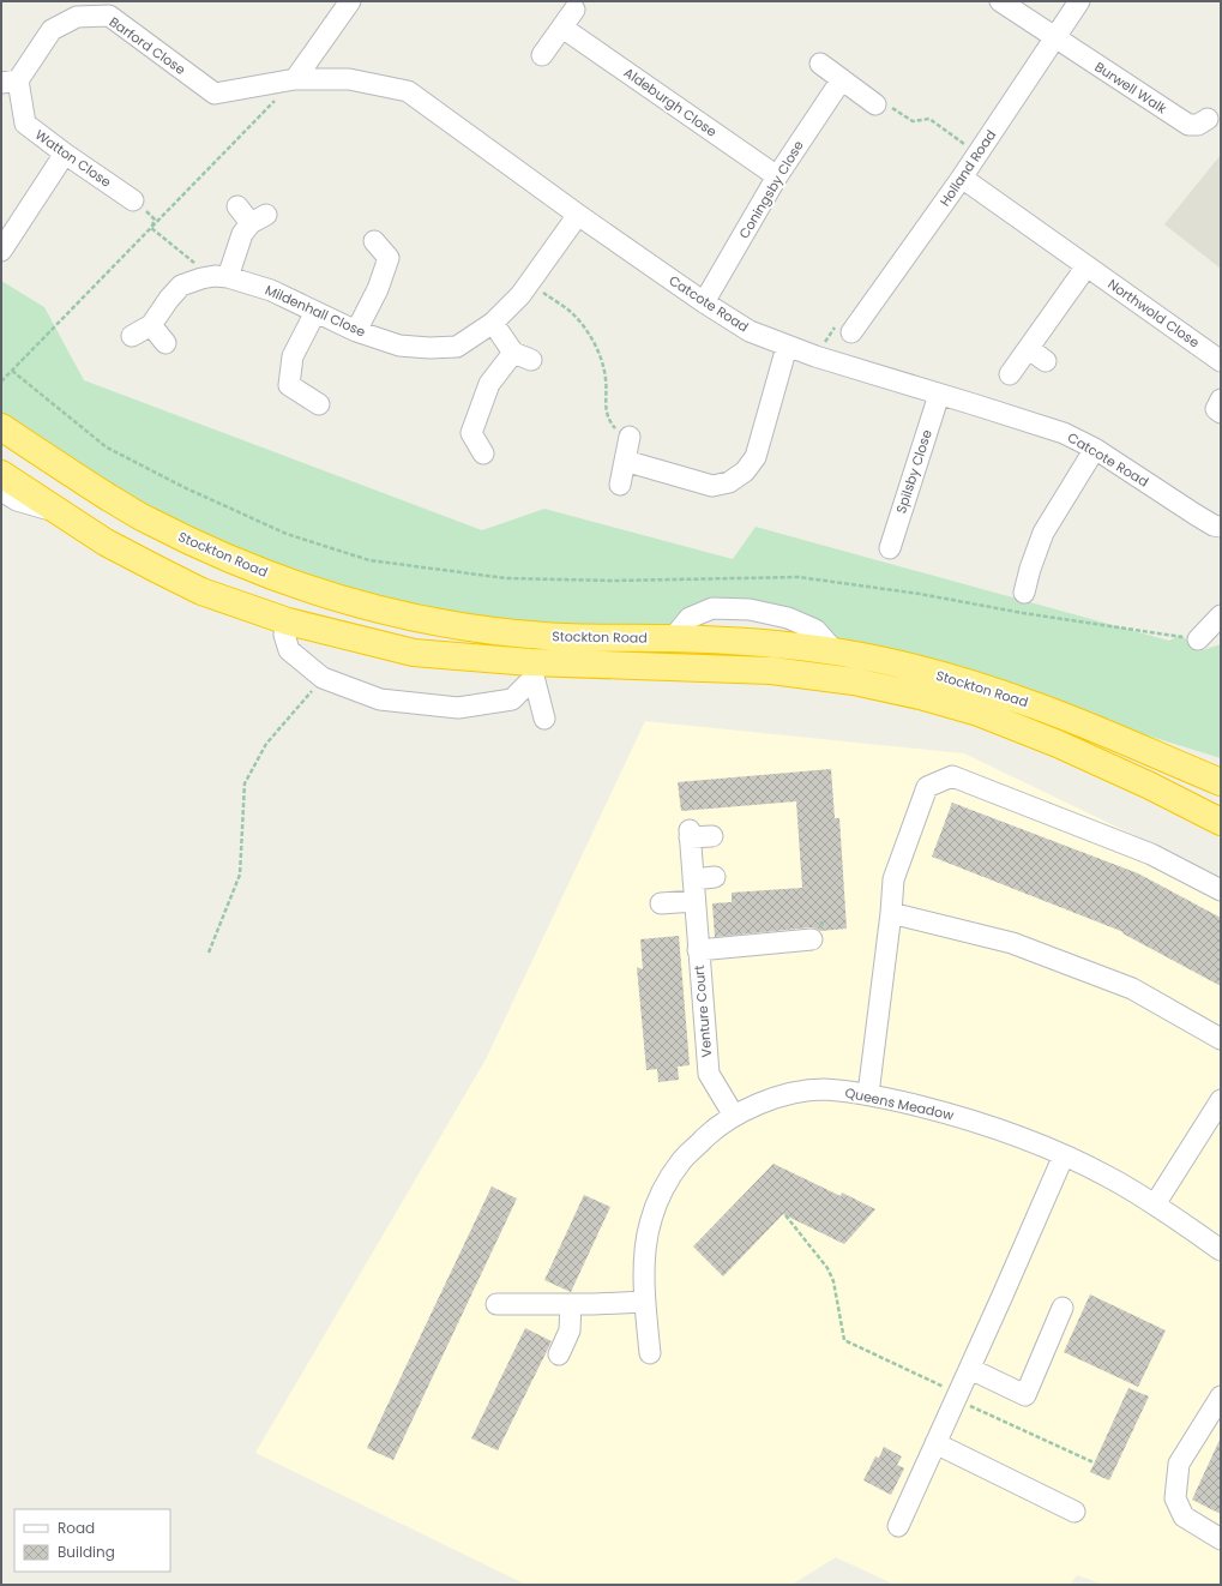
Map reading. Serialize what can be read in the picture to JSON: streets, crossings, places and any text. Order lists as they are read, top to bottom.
{
  "streets": {
    "highway": ["Stockton Road"],
    "street": [
      "Barford Close",
      "Burwell Walk",
      "Aldeburgh Close",
      "Watton Close",
      "Holland Road",
      "Coningsby Close",
      "Catcote Road",
      "Mildenhall Close",
      "Northwold Close",
      "Spilsby Close",
      "Venture Court",
      "Queens Meadow"
    ]
  },
  "crossings": [
    ["Barford Close", "Watton Close"],
    ["Barford Close", "Catcote Road"],
    ["Burwell Walk", "Holland Road"],
    ["Aldeburgh Close", "Coningsby Close"],
    ["Holland Road", "Northwold Close"],
    ["Coningsby Close", "Catcote Road"],
    ["Catcote Road", "Mildenhall Close"],
    ["Catcote Road", "Spilsby Close"],
    ["Venture Court", "Queens Meadow"]
  ],
  "legend": ["Road", "Building"]
}
